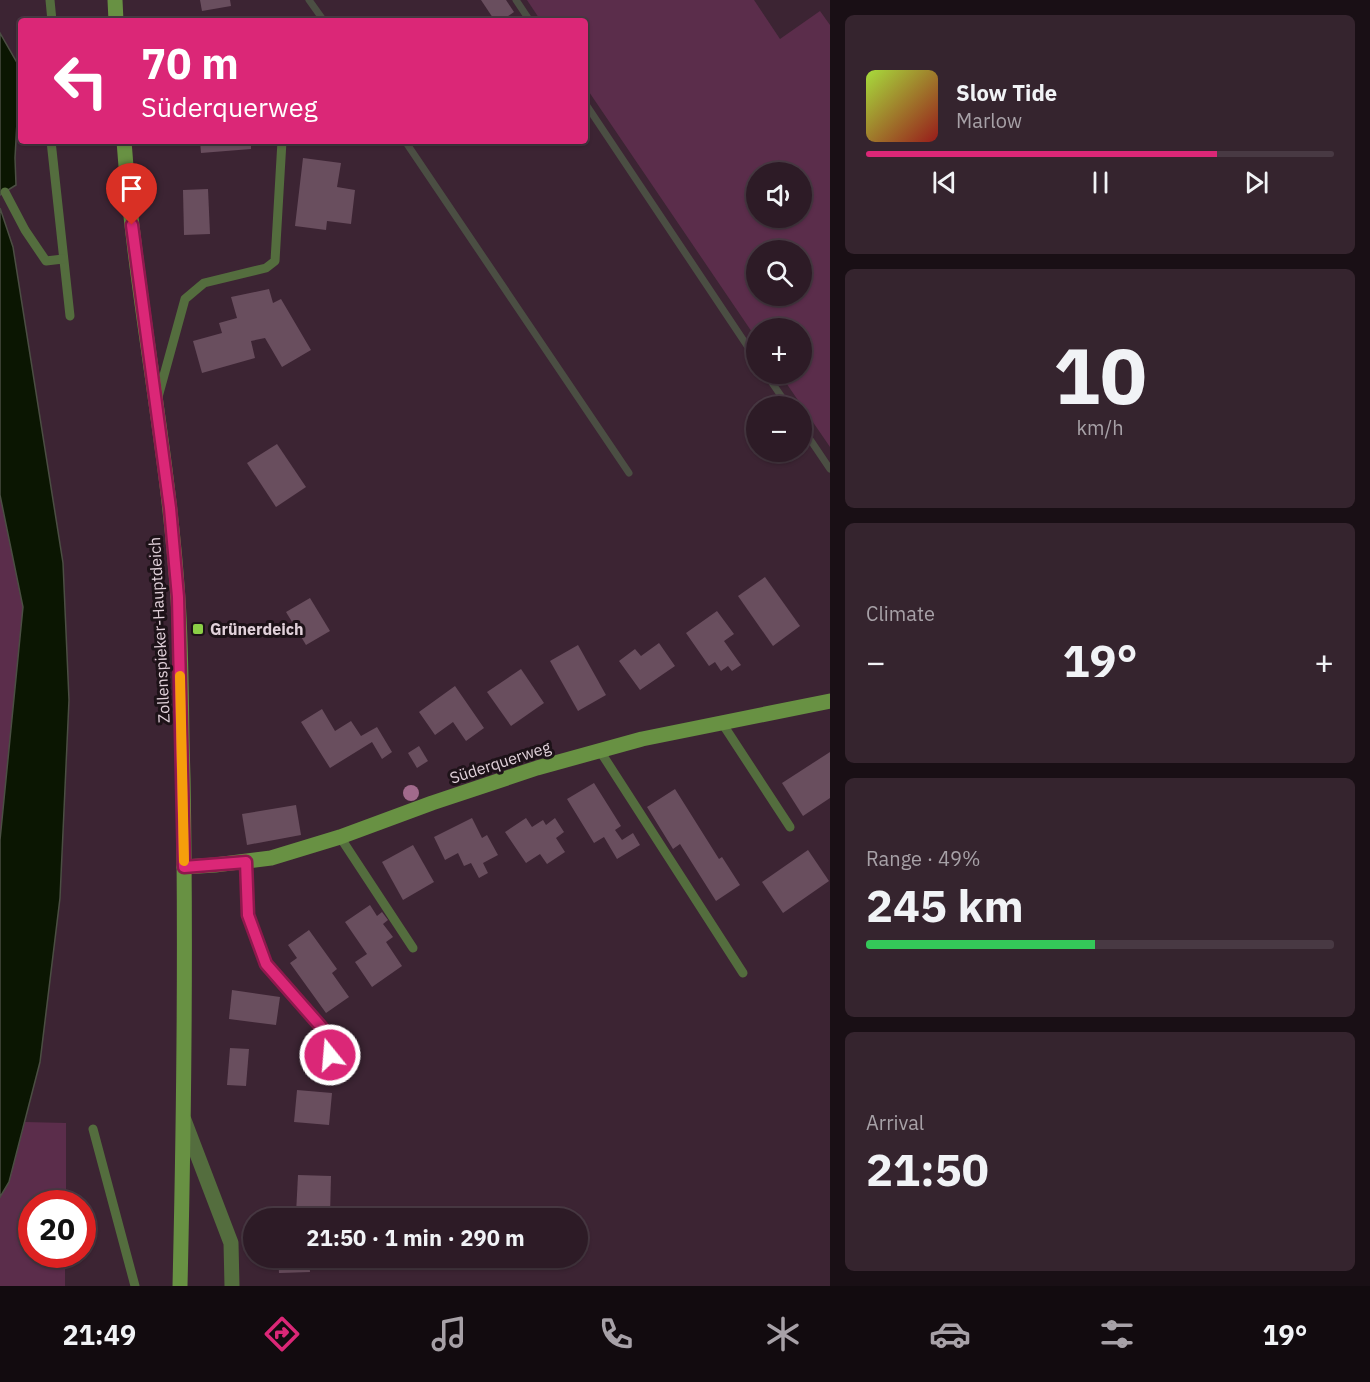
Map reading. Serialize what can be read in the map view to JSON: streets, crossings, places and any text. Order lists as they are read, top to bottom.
{
  "streets": {
    "street": ["Zollenspieker-Hauptdeich", "Süderquerweg"]
  },
  "crossings": [
    ["Zollenspieker-Hauptdeich", "Süderquerweg"]
  ],
  "places": {
    "transit": ["Grünerdeich"]
  },
  "page": {
    "turn": ["70 m", "Süderquerweg"],
    "song": ["Slow Tide", "Marlow"],
    "map_buttons": ["+", "−"],
    "tile": [
      ["10", "km/h"],
      "Climate",
      ["Range · 49%", "245 km"],
      ["Arrival", "21:50"]
    ],
    "heat": ["−", "19°", "+"],
    "limit": "20",
    "trip": "21:50 · 1 min · 290 m",
    "tabs": ["21:49", "19°"]
  }
}
